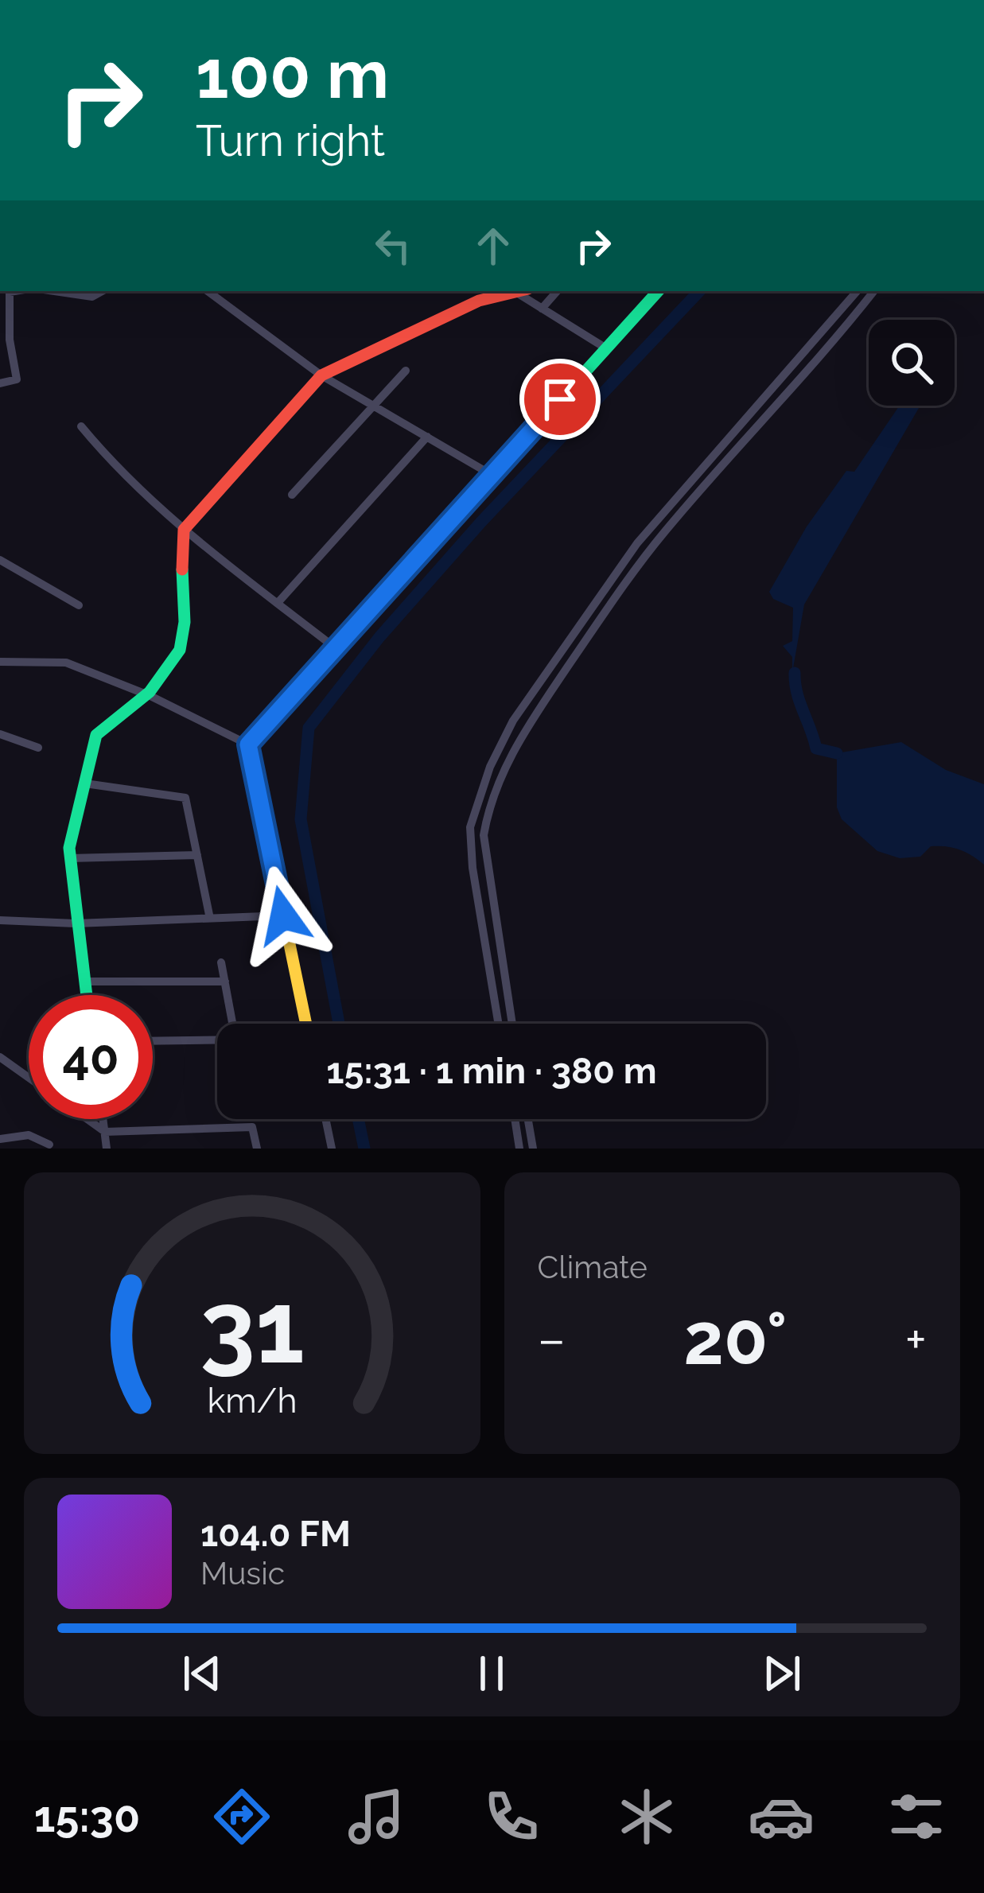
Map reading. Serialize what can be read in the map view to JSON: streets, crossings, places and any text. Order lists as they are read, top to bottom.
{
  "page": {
    "turn": ["100 m", "Turn right"],
    "limit": "40",
    "trip": "15:31 · 1 min · 380 m",
    "tile": "Climate",
    "heat": ["−", "20°", "+"],
    "song": ["104.0 FM", "Music"],
    "tabs": "15:30",
    "gauge": ["31", "km/h"]
  }
}
